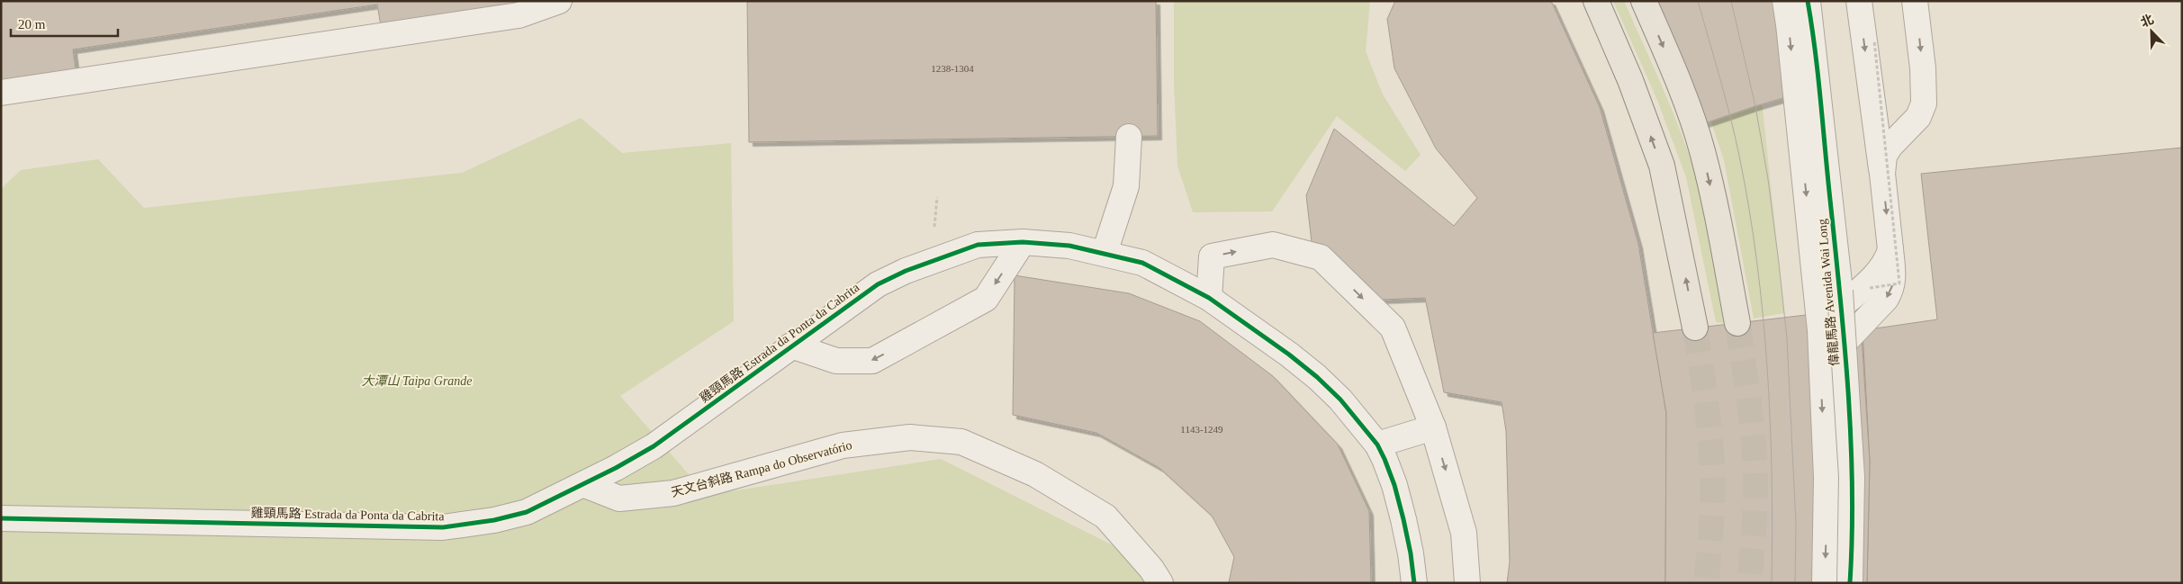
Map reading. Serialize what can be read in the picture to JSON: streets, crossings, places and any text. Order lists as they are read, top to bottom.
{
  "streets": {
    "street": ["偉龍馬路 Avenida Wai Long", "雞頸馬路 Estrada da Ponta da Cabrita", "天文台斜路 Rampa do Observatório"]
  },
  "crossings": [
    ["雞頸馬路 Estrada da Ponta da Cabrita", "天文台斜路 Rampa do Observatório"]
  ],
  "parks": ["大潭山 Taipa Grande"],
  "house_numbers": ["1238-1304", "1143-1249"],
  "scale_bar": "20 m",
  "north": "top left"
}
